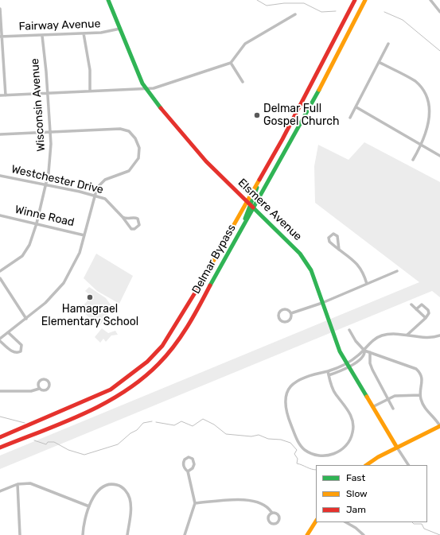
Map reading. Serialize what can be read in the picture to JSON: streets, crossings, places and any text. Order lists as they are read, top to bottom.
{
  "streets": {
    "main road": ["Elsmere Avenue", "Delmar Bypass"],
    "street": [
      "Fairway Avenue",
      "Wisconsin Avenue",
      "Westchester Drive",
      "Winne Road"
    ]
  },
  "crossings": [
    ["Fairway Avenue", "Wisconsin Avenue"],
    ["Fairway Avenue", "Elsmere Avenue"],
    ["Wisconsin Avenue", "Westchester Drive"],
    ["Wisconsin Avenue", "Winne Road"],
    ["Elsmere Avenue", "Delmar Bypass"]
  ],
  "places": ["Delmar Full Gospel Church", "Hamagrael Elementary School"],
  "legend": ["Fast", "Slow", "Jam"]
}
